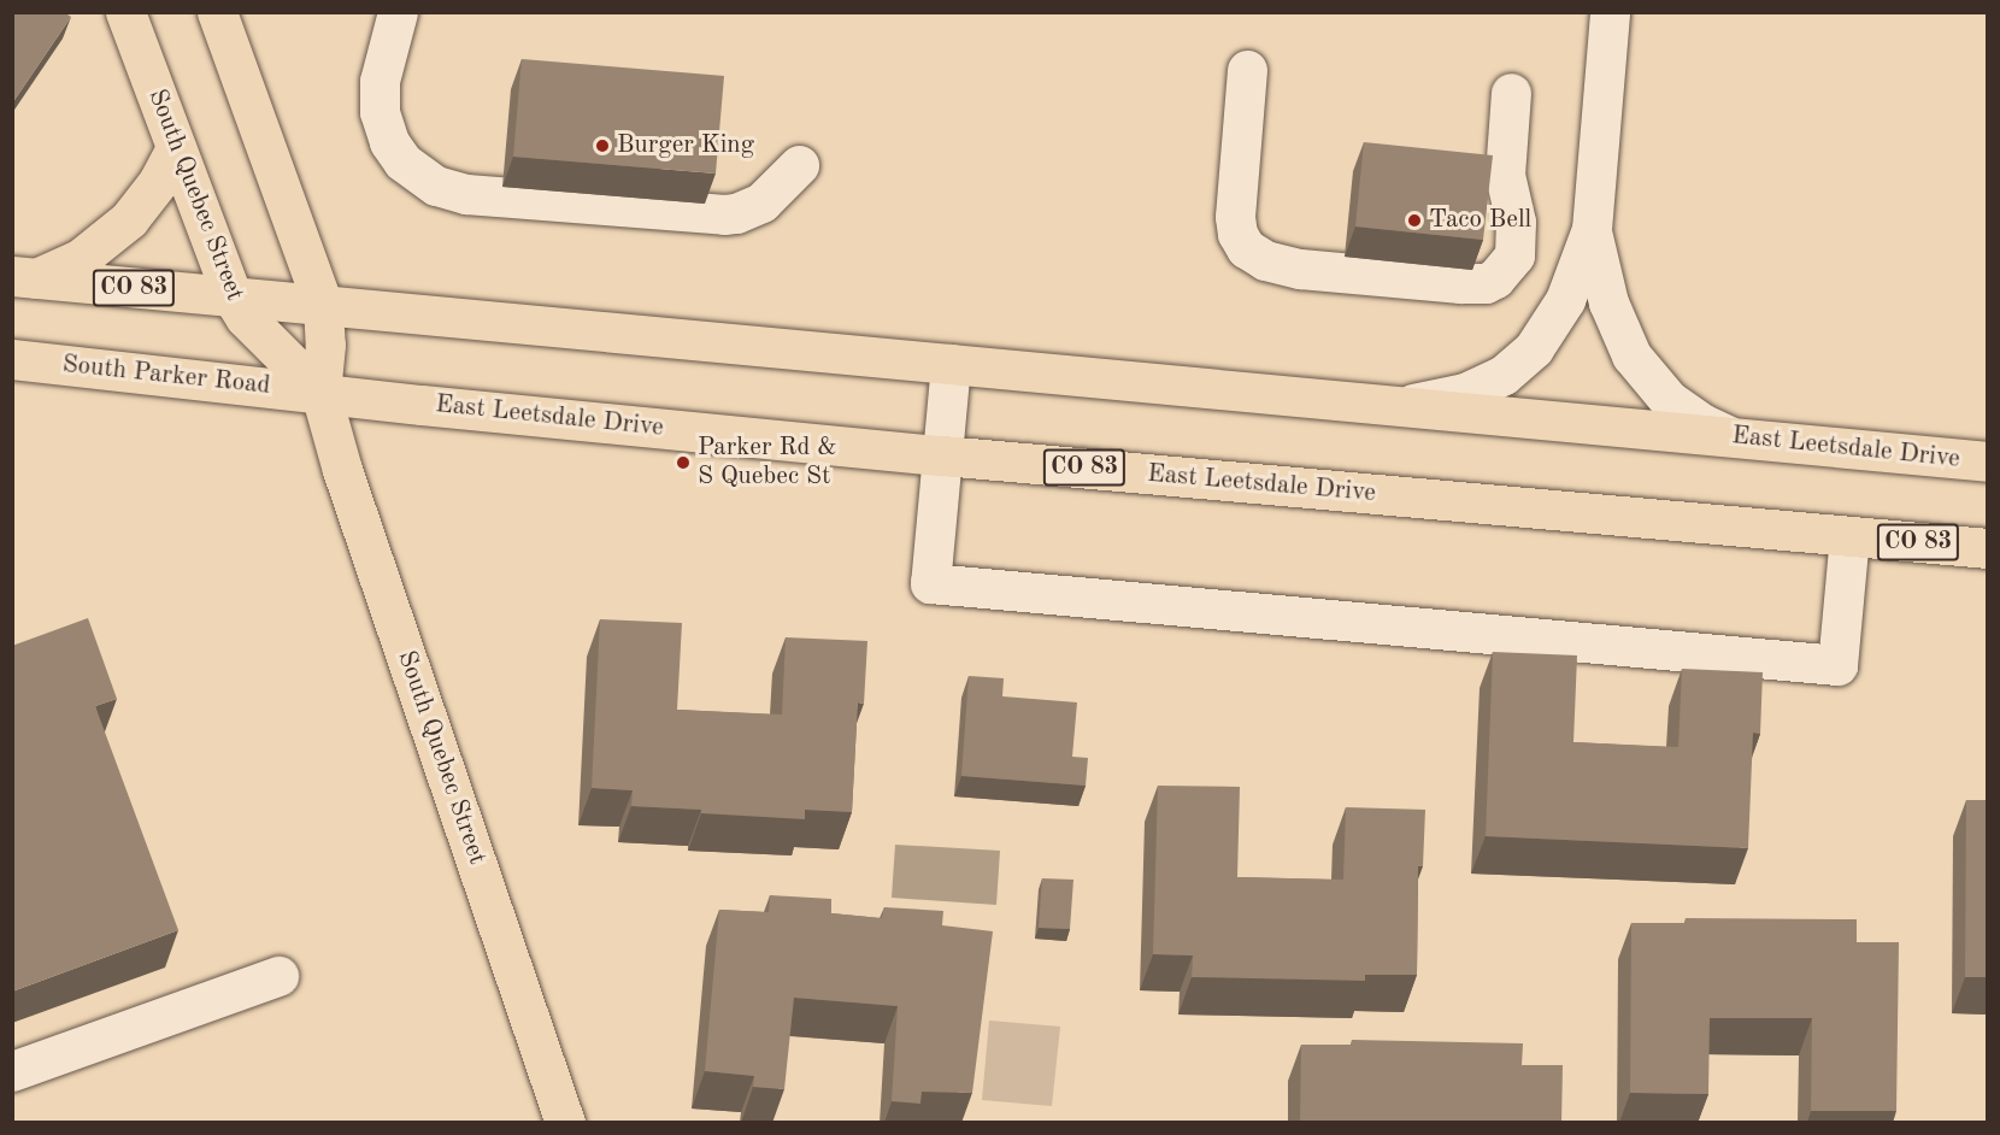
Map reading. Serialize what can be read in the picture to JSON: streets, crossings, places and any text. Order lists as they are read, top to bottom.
{
  "streets": {
    "main road": [
      "South Quebec Street",
      "CO 83",
      "South Parker Road",
      "East Leetsdale Drive"
    ]
  },
  "crossings": [
    ["South Quebec Street", "CO 83"],
    ["South Quebec Street", "South Parker Road"],
    ["South Quebec Street", "East Leetsdale Drive"],
    ["CO 83", "East Leetsdale Drive"],
    ["South Parker Road", "East Leetsdale Drive"]
  ],
  "places": ["Burger King", "Taco Bell", "Parker Rd & S Quebec St"]
}
